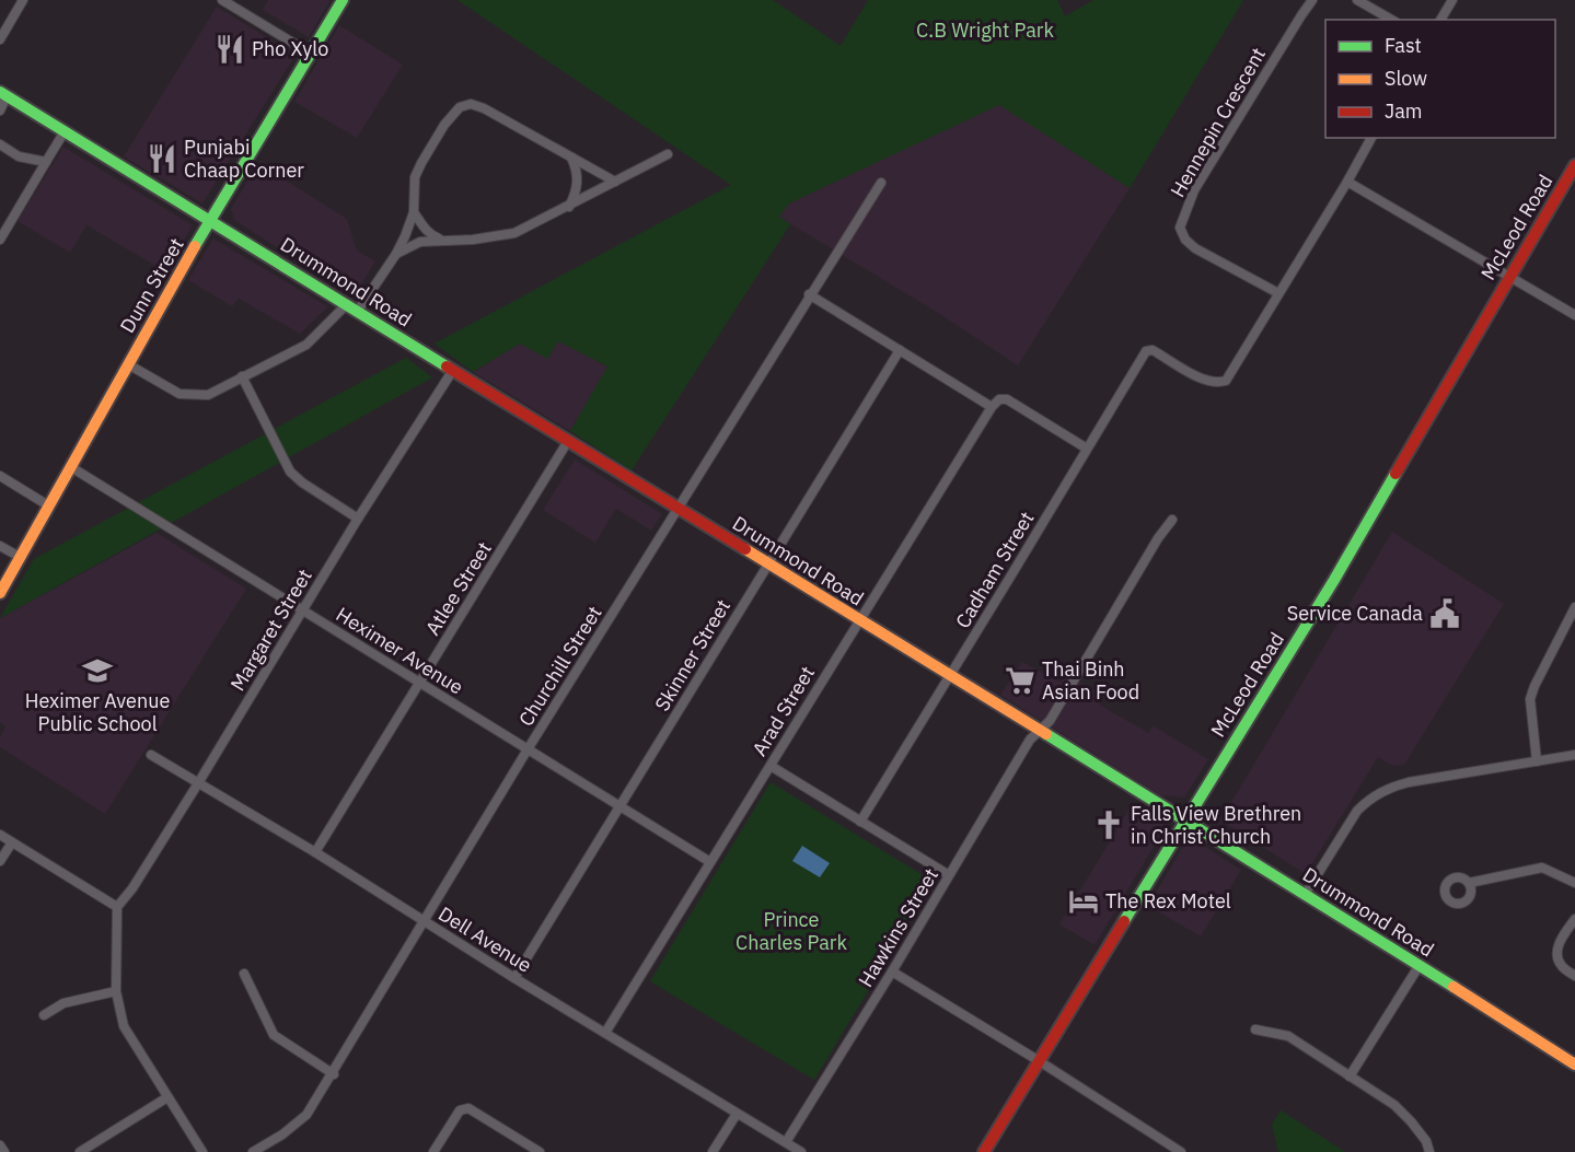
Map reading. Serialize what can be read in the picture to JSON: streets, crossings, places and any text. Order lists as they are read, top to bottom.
{
  "streets": {
    "main road": ["McLeod Road", "Drummond Road", "Dunn Street"],
    "street": [
      "Hennepin Crescent",
      "Cadham Street",
      "Atlee Street",
      "Margaret Street",
      "Heximer Avenue",
      "Skinner Street",
      "Churchill Street",
      "Arad Street",
      "Hawkins Street",
      "Dell Avenue"
    ]
  },
  "crossings": [
    ["Hennepin Crescent", "Cadham Street"],
    ["McLeod Road", "Drummond Road"],
    ["Drummond Road", "Dunn Street"],
    ["Drummond Road", "Cadham Street"],
    ["Drummond Road", "Atlee Street"],
    ["Drummond Road", "Margaret Street"],
    ["Drummond Road", "Skinner Street"],
    ["Drummond Road", "Churchill Street"],
    ["Drummond Road", "Arad Street"],
    ["Drummond Road", "Hawkins Street"],
    ["Dunn Street", "Heximer Avenue"],
    ["Atlee Street", "Heximer Avenue"],
    ["Atlee Street", "Dell Avenue"],
    ["Margaret Street", "Heximer Avenue"],
    ["Margaret Street", "Dell Avenue"],
    ["Heximer Avenue", "Skinner Street"],
    ["Heximer Avenue", "Churchill Street"],
    ["Heximer Avenue", "Arad Street"],
    ["Skinner Street", "Dell Avenue"],
    ["Churchill Street", "Dell Avenue"],
    ["Arad Street", "Dell Avenue"],
    ["Hawkins Street", "Dell Avenue"]
  ],
  "parks": ["C.B Wright Park", "Prince Charles Park"],
  "places": {
    "restaurant": ["Pho Xylo", "Punjabi Chaap Corner"],
    "public building": ["Service Canada"],
    "school or university": ["Heximer Avenue Public School"],
    "supermarket": ["Thai Binh Asian Food"],
    "church": ["Falls View Brethren in Christ Church"],
    "hotel": ["The Rex Motel"]
  },
  "legend": ["Fast", "Slow", "Jam"]
}
